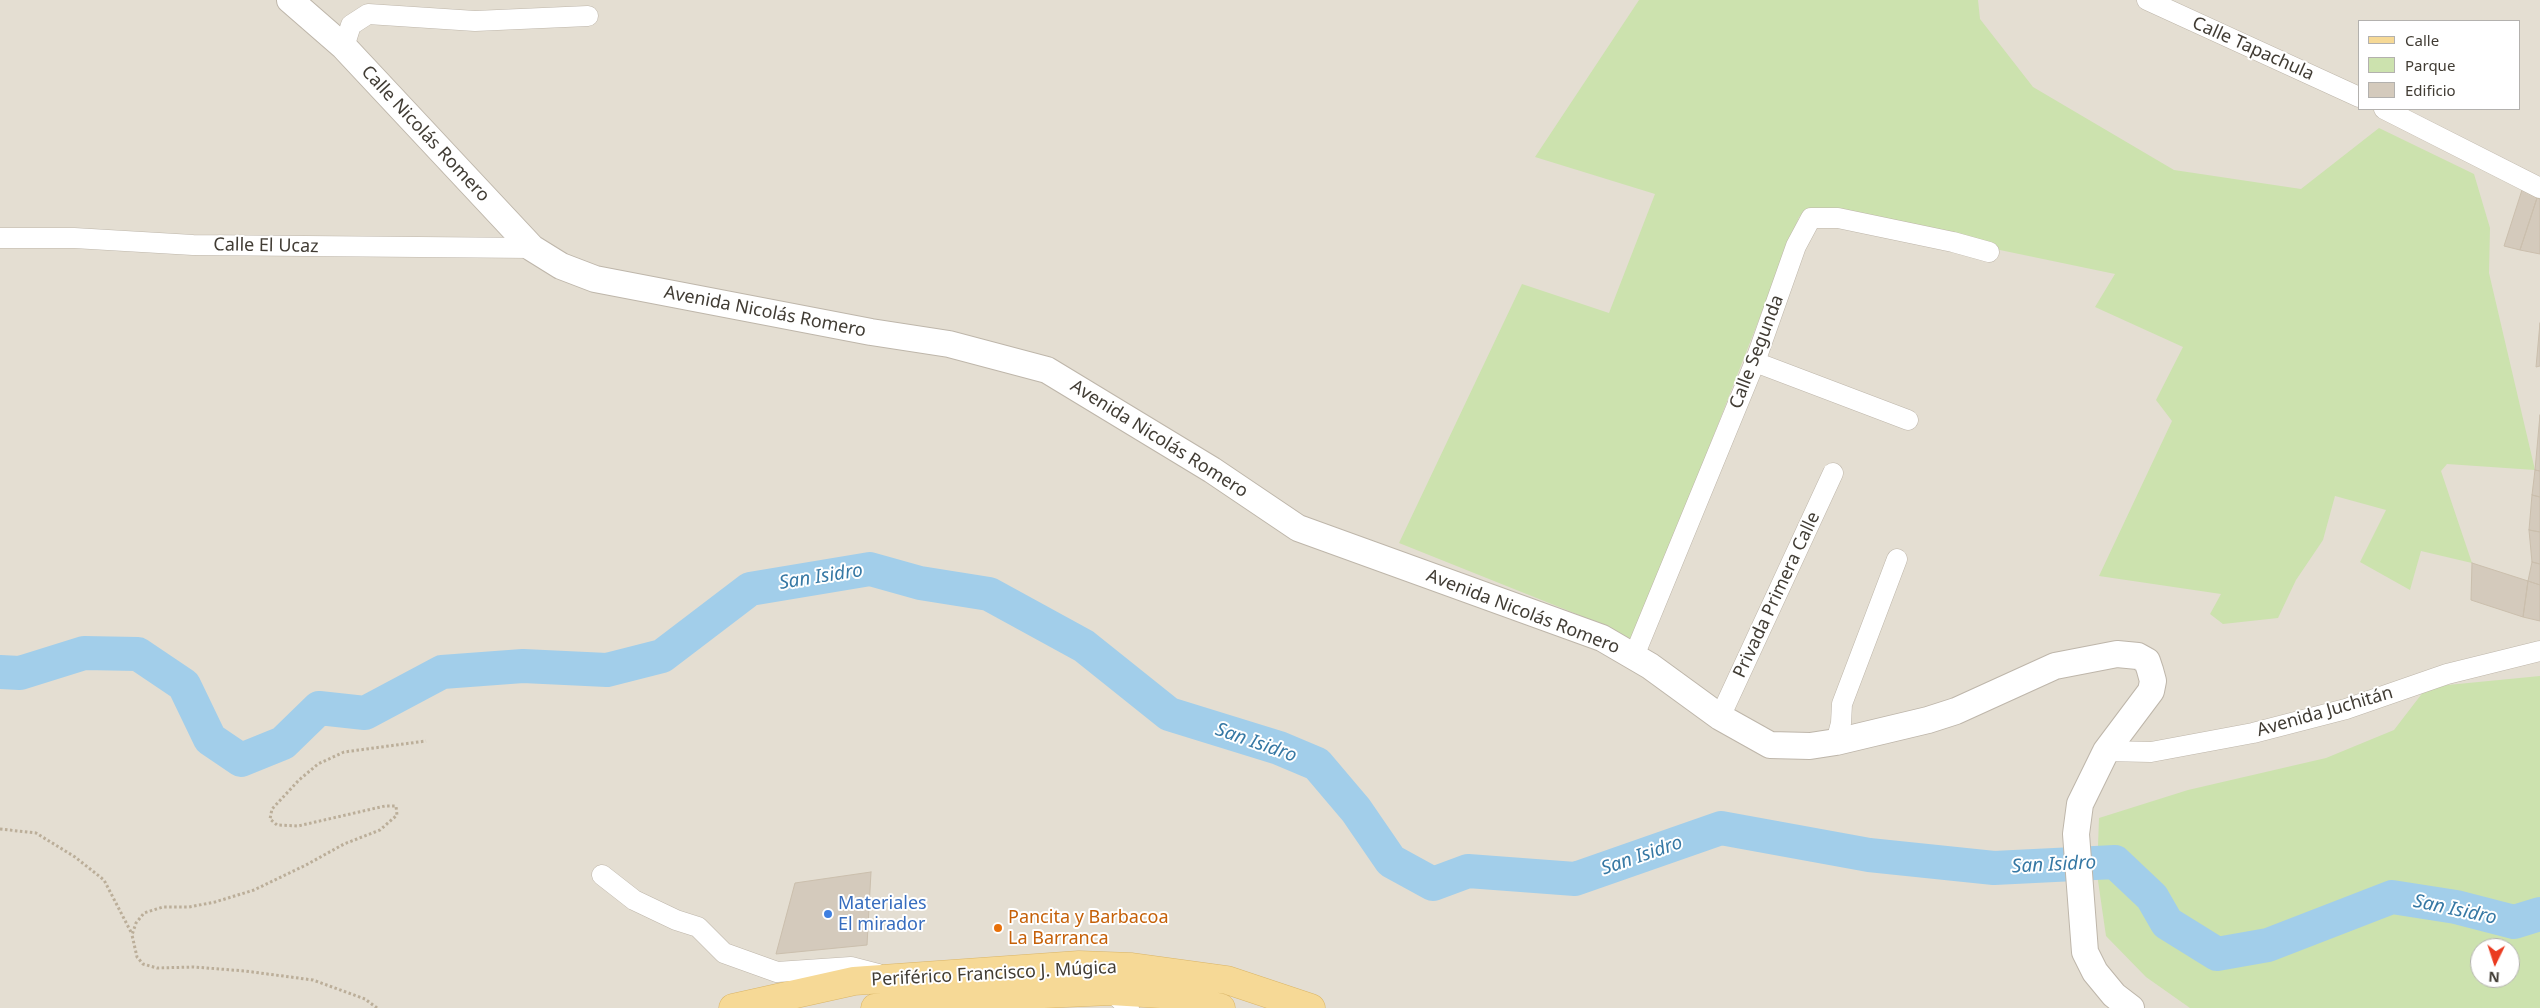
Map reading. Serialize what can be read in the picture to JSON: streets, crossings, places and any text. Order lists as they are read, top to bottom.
{
  "streets": {
    "main road": ["Periférico Francisco J. Múgica"],
    "street": [
      "Calle Tapachula",
      "Calle Nicolás Romero",
      "Calle El Ucaz",
      "Avenida Nicolás Romero",
      "Calle Segunda",
      "Privada Primera Calle",
      "Avenida Juchitán"
    ]
  },
  "crossings": [
    ["Calle Nicolás Romero", "Calle El Ucaz"],
    ["Calle Nicolás Romero", "Avenida Nicolás Romero"],
    ["Avenida Nicolás Romero", "Calle Segunda"],
    ["Avenida Nicolás Romero", "Privada Primera Calle"],
    ["Avenida Nicolás Romero", "Avenida Juchitán"]
  ],
  "water": ["San Isidro"],
  "places": ["Materiales El mirador", "Pancita y Barbacoa La Barranca"],
  "legend": ["Calle", "Parque", "Edificio"],
  "north": "bottom"
}
